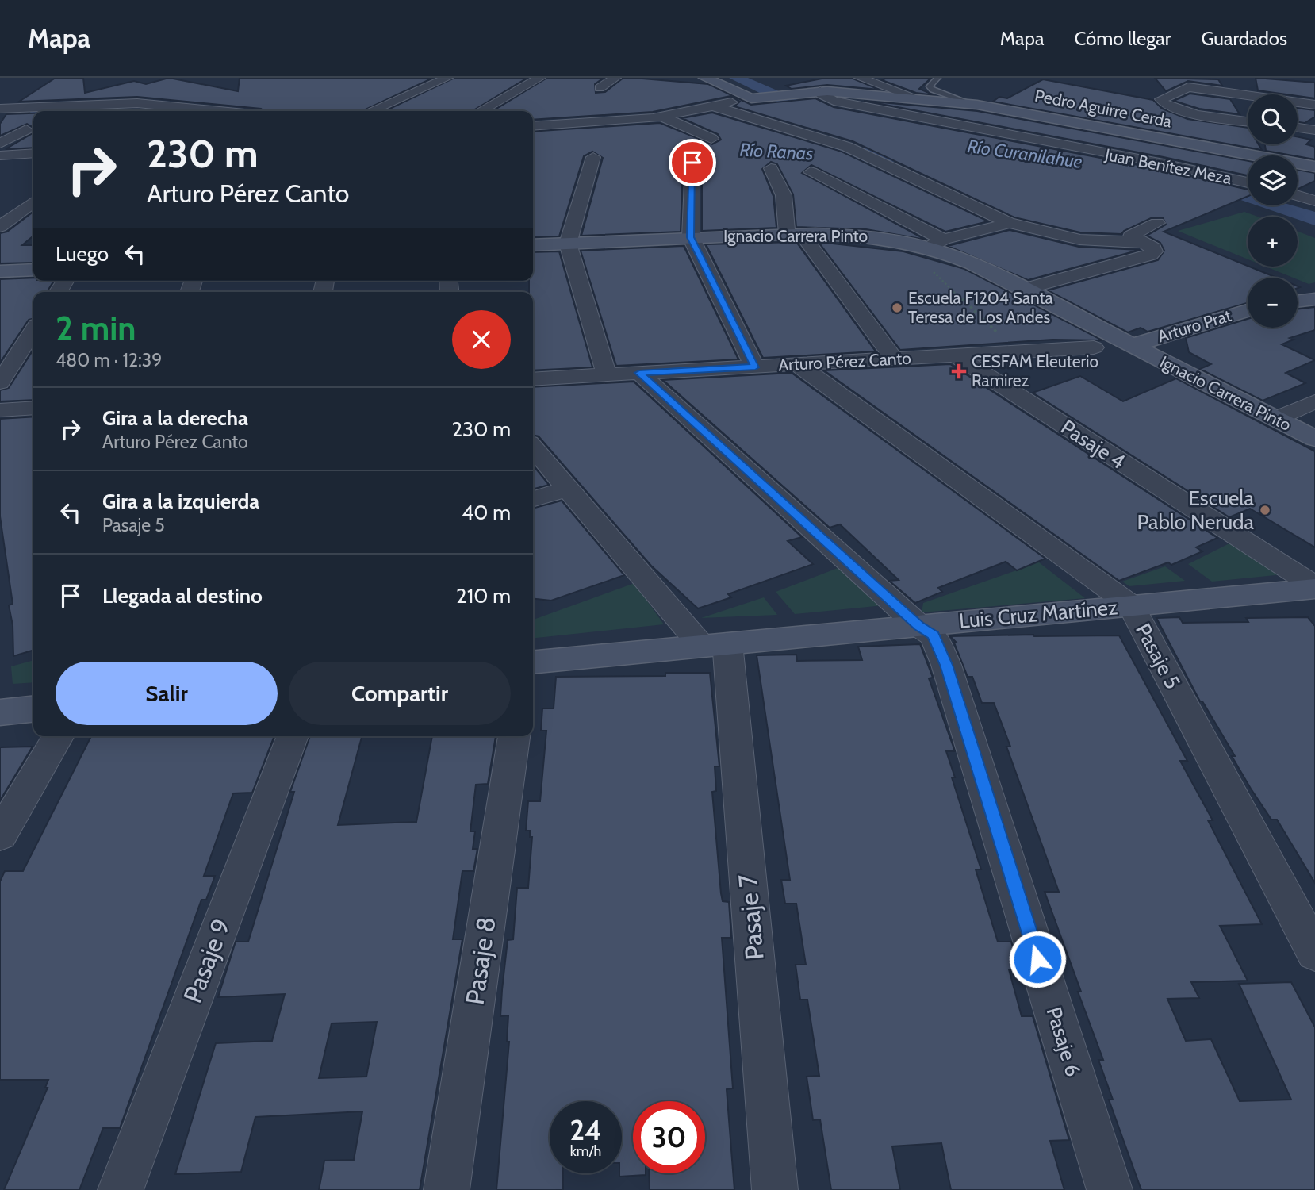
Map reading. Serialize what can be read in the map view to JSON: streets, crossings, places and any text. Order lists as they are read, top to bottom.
{
  "streets": {
    "street": [
      "Pedro Aguirre Cerda",
      "Juan Benítez Meza",
      "Ignacio Carrera Pinto",
      "Arturo Prat",
      "Arturo Pérez Canto",
      "Pasaje 4",
      "Luis Cruz Martínez",
      "Pasaje 5",
      "Pasaje 7",
      "Pasaje 9",
      "Pasaje 8",
      "Pasaje 6"
    ]
  },
  "crossings": [
    ["Pedro Aguirre Cerda", "Juan Benítez Meza"],
    ["Ignacio Carrera Pinto", "Arturo Prat"],
    ["Arturo Pérez Canto", "Pasaje 4"],
    ["Arturo Pérez Canto", "Pasaje 5"],
    ["Arturo Pérez Canto", "Pasaje 6"],
    ["Pasaje 4", "Luis Cruz Martínez"],
    ["Luis Cruz Martínez", "Pasaje 5"],
    ["Luis Cruz Martínez", "Pasaje 7"],
    ["Luis Cruz Martínez", "Pasaje 6"]
  ],
  "water": ["Río Ranas", "Río Curanilahue"],
  "places": {
    "other": ["Escuela F1204 Santa Teresa de Los Andes", "Escuela Pablo Neruda"],
    "health": ["CESFAM Eleuterio Ramirez"]
  },
  "page": {
    "header": "Mapa",
    "nav": ["Mapa", "Cómo llegar", "Guardados"],
    "map_buttons": ["+", "−"],
    "turn": ["230 m", "Arturo Pérez Canto"],
    "then": "Luego",
    "heading": ["2 min", "480 m · 12:39"],
    "list": [
      {
        "name": "Gira a la derecha",
        "note": "Arturo Pérez Canto",
        "value": "230 m"
      },
      {
        "name": "Gira a la izquierda",
        "note": "Pasaje 5",
        "value": "40 m"
      },
      {
        "name": "Llegada al destino",
        "value": "210 m"
      }
    ],
    "buttons": ["Salir", "Compartir"],
    "speed": "24 km/h",
    "limit": "30"
  }
}
